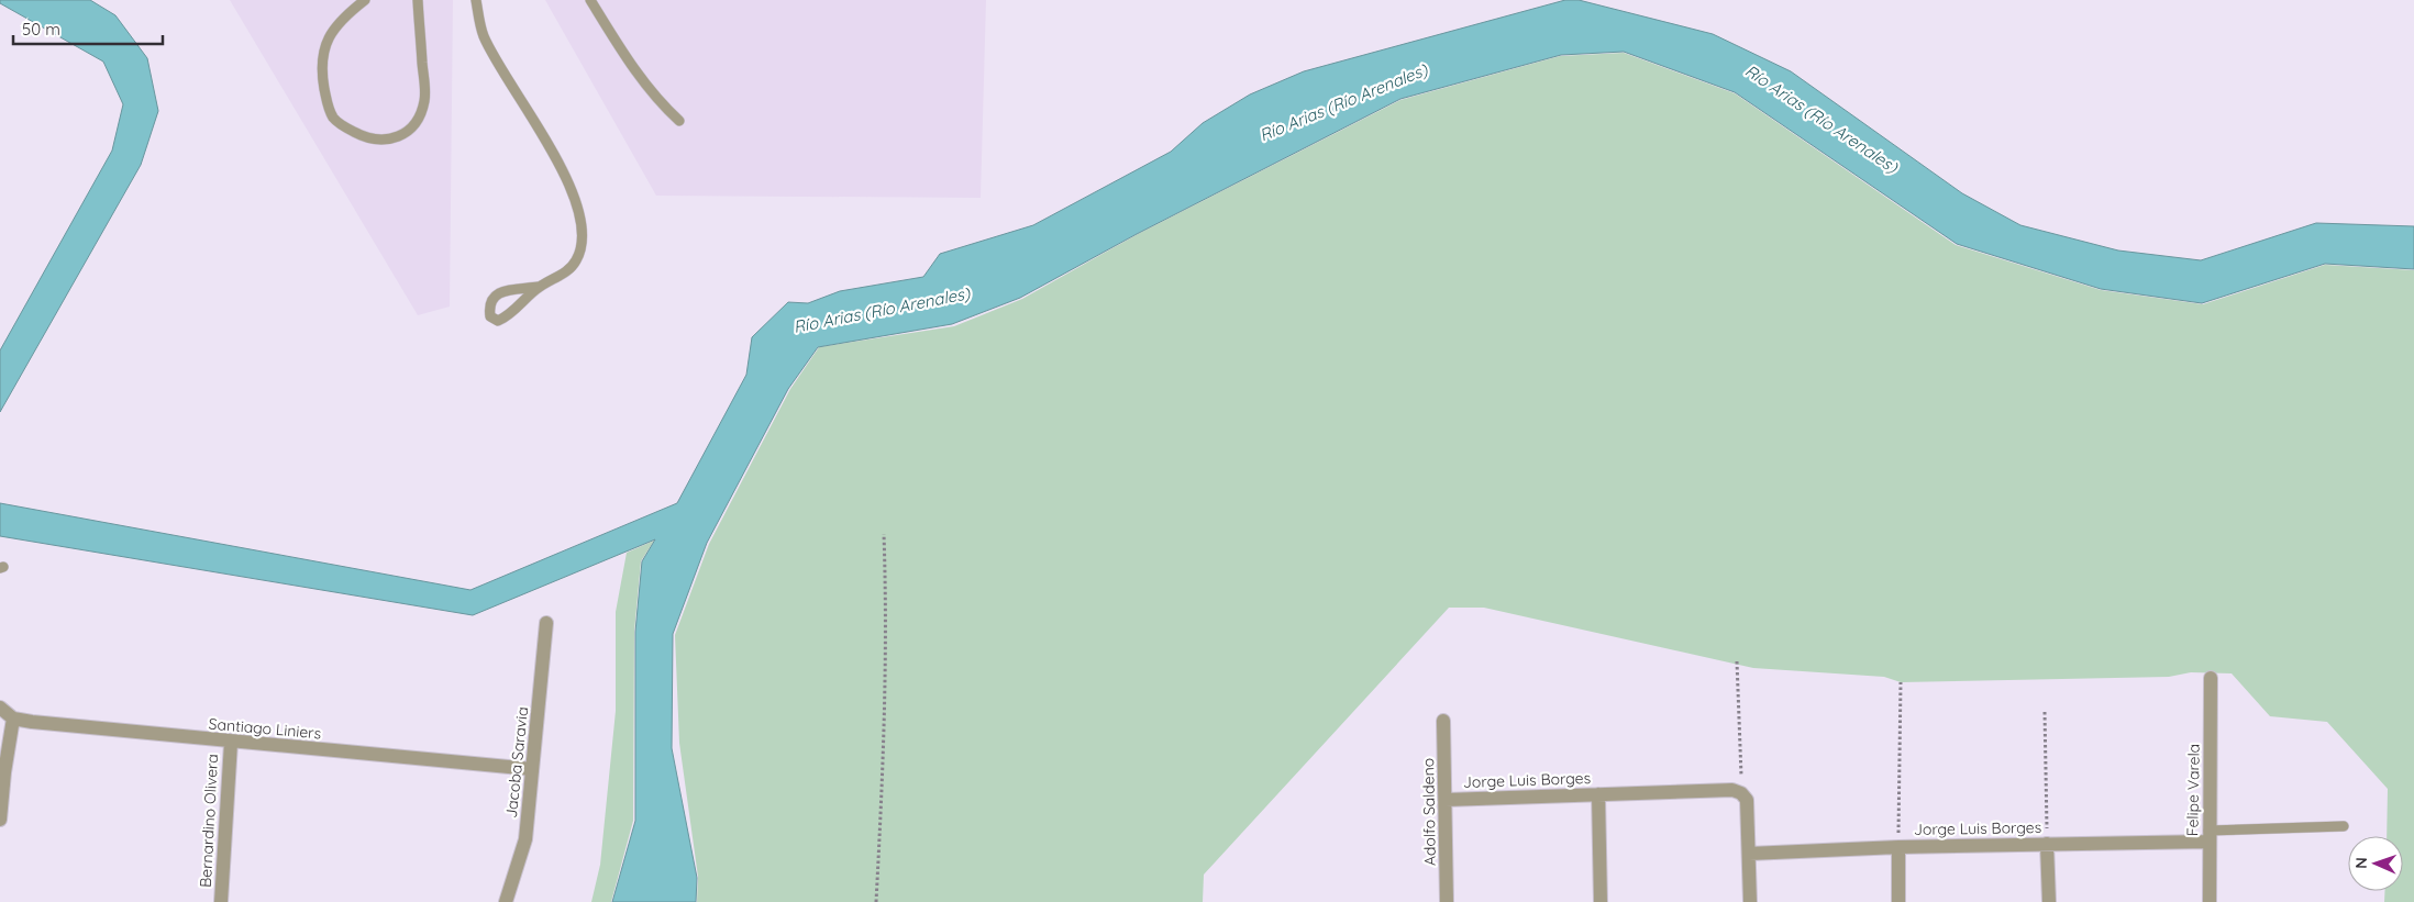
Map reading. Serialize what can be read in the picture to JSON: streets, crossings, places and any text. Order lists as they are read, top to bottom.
{
  "streets": {
    "street": [
      "Santiago Liniers",
      "Jacoba Saravia",
      "Jorge Luis Borges",
      "Felipe Varela",
      "Adolfo Saldeno",
      "Bernardino Olivera"
    ]
  },
  "crossings": [
    ["Santiago Liniers", "Jacoba Saravia"],
    ["Santiago Liniers", "Bernardino Olivera"],
    ["Jorge Luis Borges", "Felipe Varela"],
    ["Jorge Luis Borges", "Adolfo Saldeno"]
  ],
  "water": ["Río Arias (Río Arenales)"],
  "scale_bar": "50 m",
  "north": "left"
}
